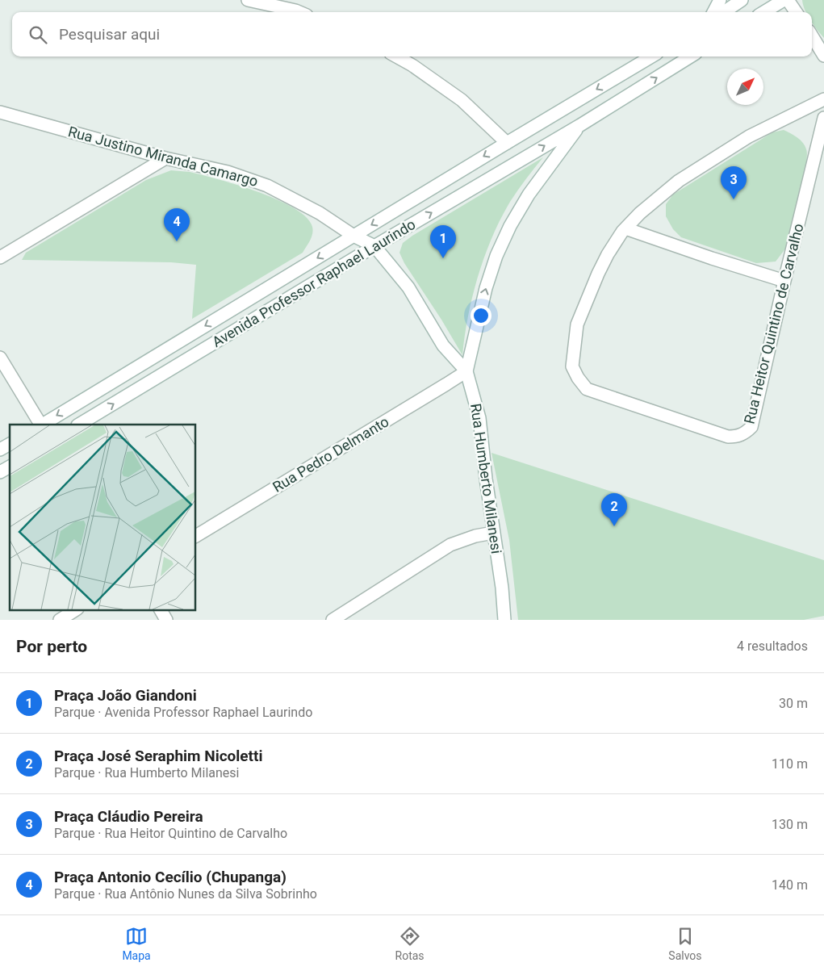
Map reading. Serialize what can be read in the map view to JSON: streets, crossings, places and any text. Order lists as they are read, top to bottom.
{
  "streets": {
    "street": [
      "Rua Justino Miranda Camargo",
      "Avenida Professor Raphael Laurindo",
      "Rua Heitor Quintino de Carvalho",
      "Rua Pedro Delmanto",
      "Rua Humberto Milanesi"
    ]
  },
  "crossings": [
    ["Rua Justino Miranda Camargo", "Avenida Professor Raphael Laurindo"],
    ["Rua Justino Miranda Camargo", "Rua Pedro Delmanto"],
    ["Rua Justino Miranda Camargo", "Rua Humberto Milanesi"],
    ["Avenida Professor Raphael Laurindo", "Rua Humberto Milanesi"],
    ["Rua Pedro Delmanto", "Rua Humberto Milanesi"]
  ],
  "one_way": ["Rua Humberto Milanesi"],
  "north": "top right",
  "page": {
    "search": "Pesquisar aqui",
    "pins": [
      "3",
      "4",
      "1",
      "2"
    ],
    "heading": ["Por perto", "4 resultados"],
    "list": [
      {
        "mark": "1",
        "name": "Praça João Giandoni",
        "note": "Parque · Avenida Professor Raphael Laurindo",
        "value": "30 m"
      },
      {
        "mark": "2",
        "name": "Praça José Seraphim Nicoletti",
        "note": "Parque · Rua Humberto Milanesi",
        "value": "110 m"
      },
      {
        "mark": "3",
        "name": "Praça Cláudio Pereira",
        "note": "Parque · Rua Heitor Quintino de Carvalho",
        "value": "130 m"
      },
      {
        "mark": "4",
        "name": "Praça Antonio Cecílio (Chupanga)",
        "note": "Parque · Rua Antônio Nunes da Silva Sobrinho",
        "value": "140 m"
      }
    ],
    "nav": ["Mapa", "Rotas", "Salvos"]
  }
}
